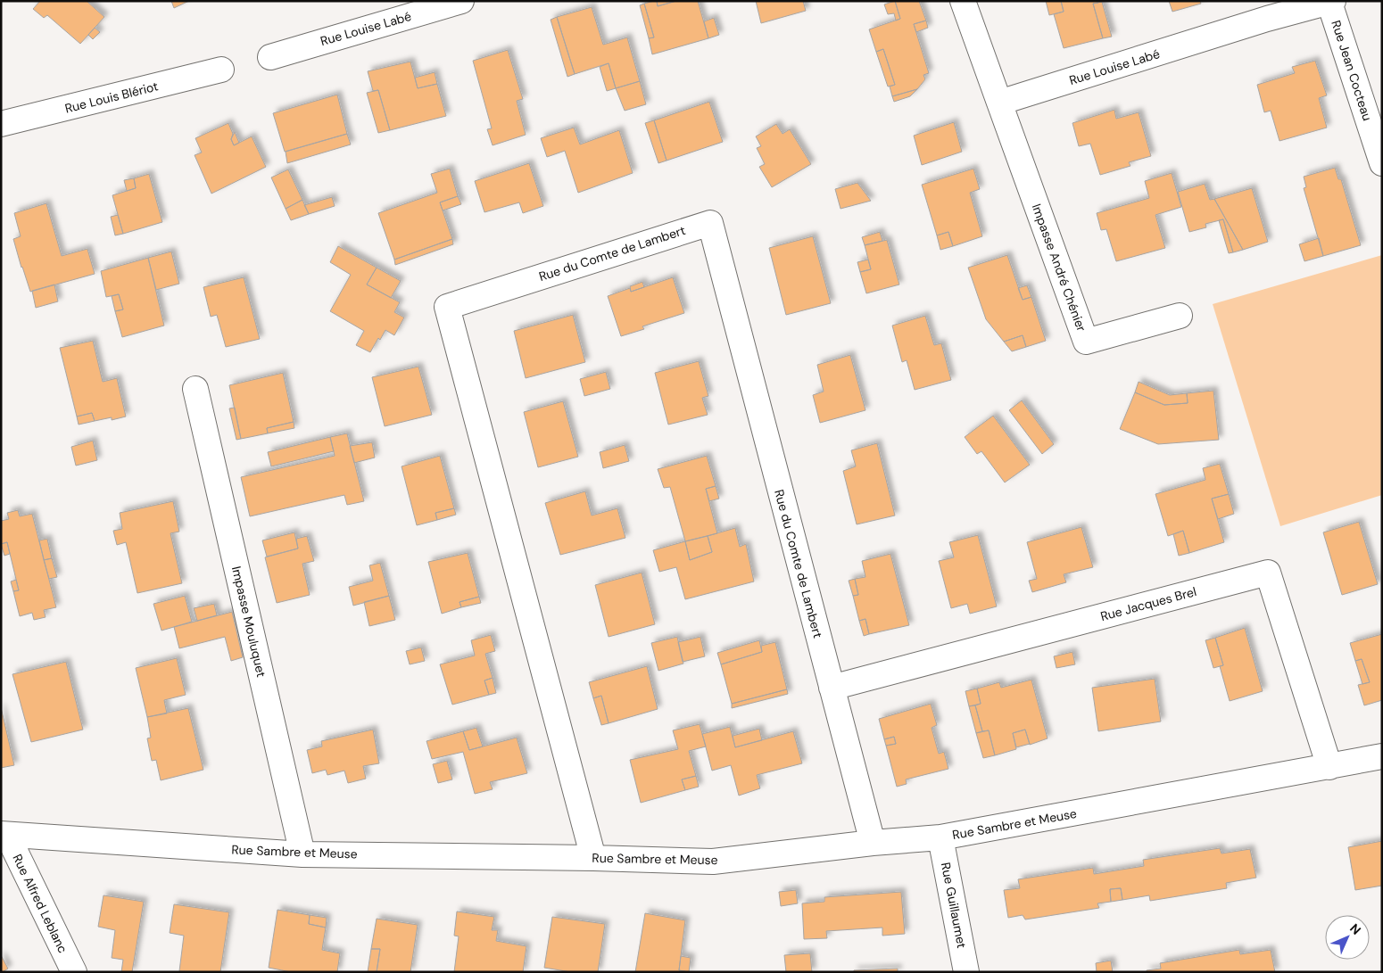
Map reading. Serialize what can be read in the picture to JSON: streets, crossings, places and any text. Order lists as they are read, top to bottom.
{
  "streets": {
    "street": [
      "Rue Louise Labé",
      "Rue Jean Cocteau",
      "Rue Louis Blériot",
      "Rue du Comte de Lambert",
      "Impasse André Chénier",
      "Rue Jacques Brel",
      "Impasse Mouluquet",
      "Rue Sambre et Meuse",
      "Rue Alfred Leblanc",
      "Rue Guillaumet"
    ]
  },
  "crossings": [
    ["Rue Louise Labé", "Rue Jean Cocteau"],
    ["Rue Louise Labé", "Impasse André Chénier"],
    ["Rue du Comte de Lambert", "Rue Jacques Brel"],
    ["Rue du Comte de Lambert", "Rue Sambre et Meuse"],
    ["Rue Jacques Brel", "Rue Sambre et Meuse"],
    ["Impasse Mouluquet", "Rue Sambre et Meuse"],
    ["Rue Sambre et Meuse", "Rue Alfred Leblanc"],
    ["Rue Sambre et Meuse", "Rue Guillaumet"]
  ],
  "north": "top right"
}
